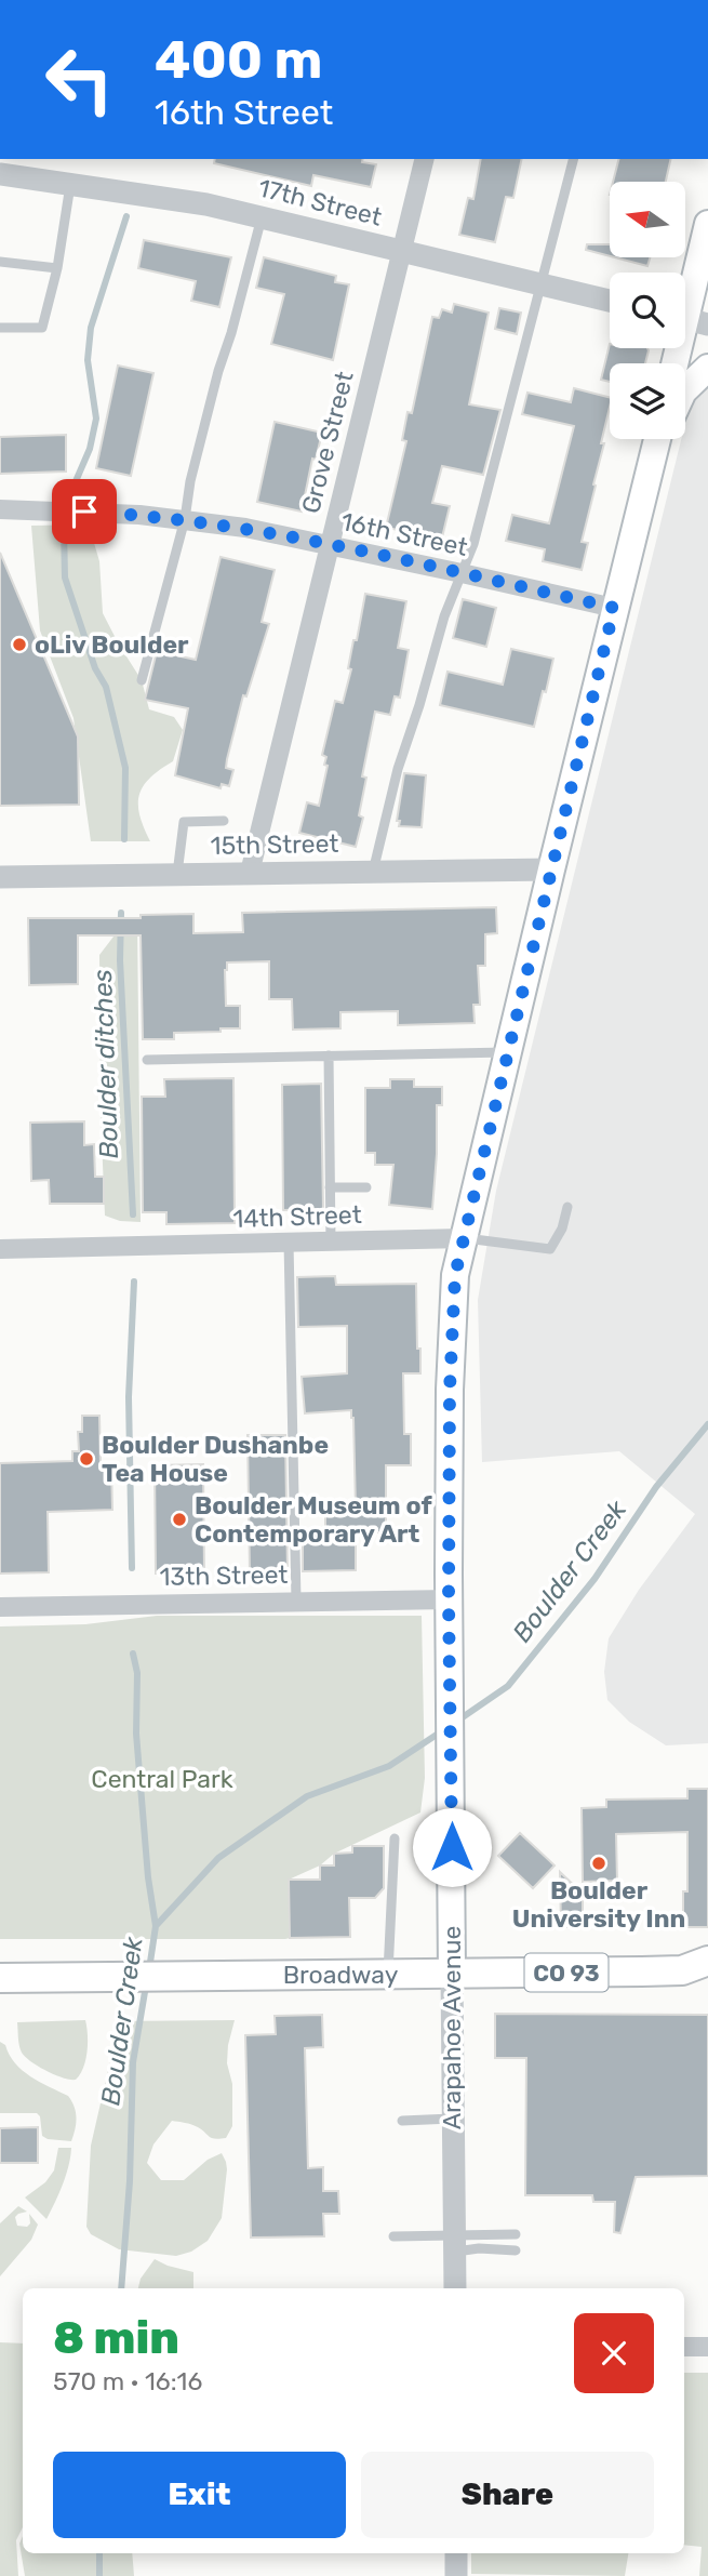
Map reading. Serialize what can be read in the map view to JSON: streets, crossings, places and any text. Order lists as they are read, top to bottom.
{
  "streets": {
    "main road": ["CO 93", "Broadway", "Arapahoe Avenue"],
    "street": [
      "17th Street",
      "Grove Street",
      "16th Street",
      "15th Street",
      "14th Street",
      "13th Street"
    ]
  },
  "crossings": [
    ["17th Street", "Grove Street"],
    ["Grove Street", "16th Street"],
    ["Grove Street", "15th Street"],
    ["16th Street", "Arapahoe Avenue"],
    ["15th Street", "Arapahoe Avenue"],
    ["14th Street", "Arapahoe Avenue"],
    ["13th Street", "Arapahoe Avenue"],
    ["Broadway", "Arapahoe Avenue"]
  ],
  "water": ["Boulder ditches", "Boulder Creek"],
  "parks": ["Central Park"],
  "places": [
    "oLiv Boulder",
    "Boulder Dushanbe Tea House",
    "Boulder Museum of Contemporary Art",
    "Boulder University Inn"
  ],
  "north": "left",
  "page": {
    "turn": ["400 m", "16th Street"],
    "heading": ["8 min", "570 m · 16:16"],
    "buttons": ["Exit", "Share"]
  }
}
